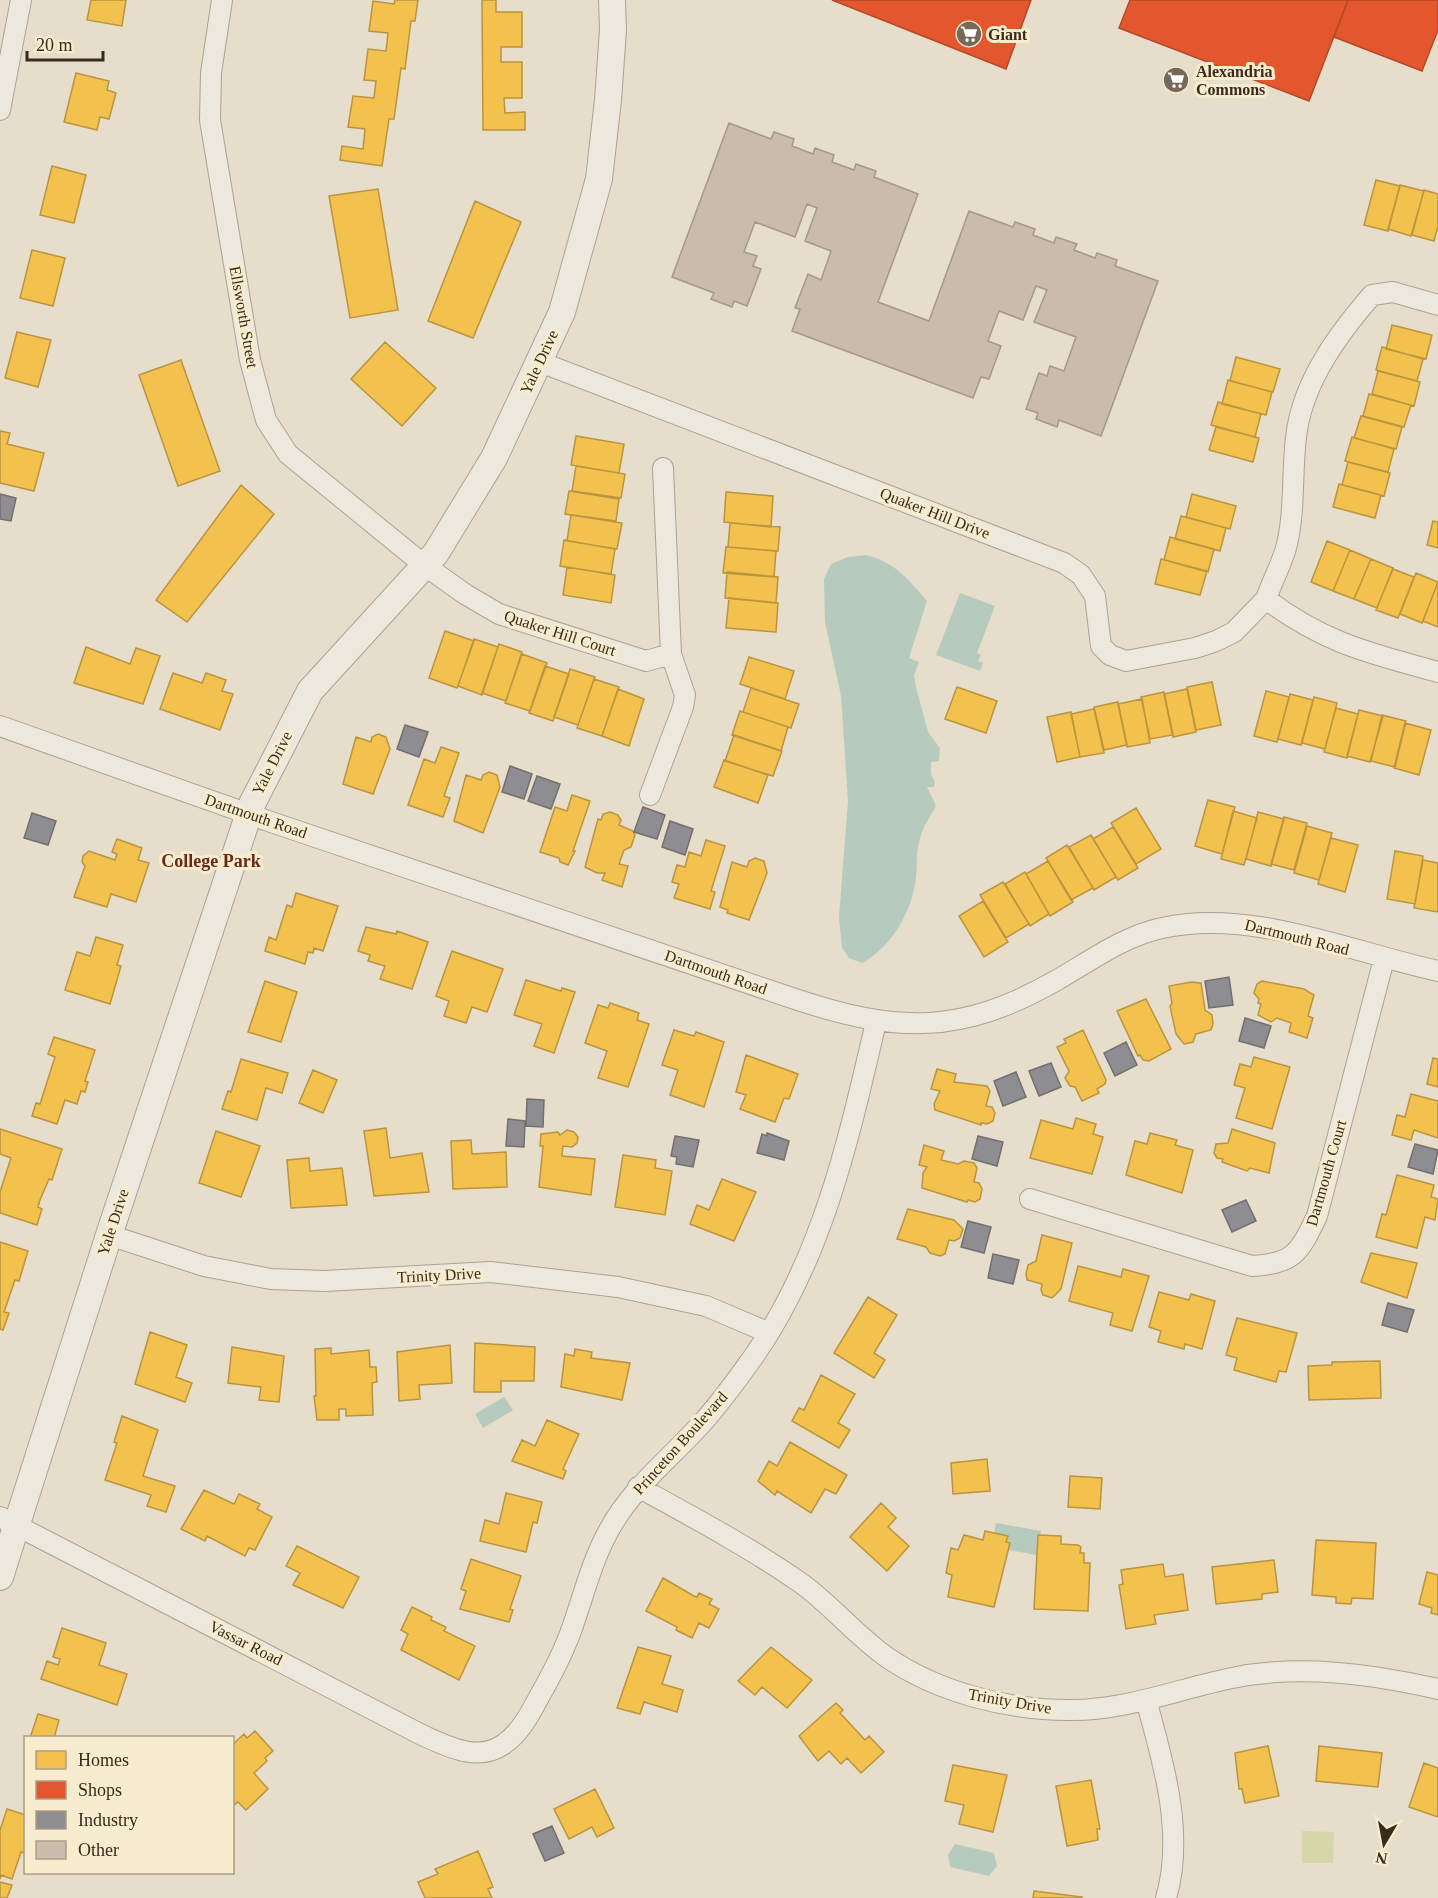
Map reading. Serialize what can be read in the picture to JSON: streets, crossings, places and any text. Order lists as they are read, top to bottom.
{
  "streets": {
    "street": [
      "Ellsworth Street",
      "Yale Drive",
      "Quaker Hill Drive",
      "Quaker Hill Court",
      "Dartmouth Road",
      "Dartmouth Court",
      "Trinity Drive",
      "Princeton Boulevard",
      "Vassar Road"
    ]
  },
  "crossings": [
    ["Ellsworth Street", "Yale Drive"],
    ["Ellsworth Street", "Quaker Hill Court"],
    ["Yale Drive", "Quaker Hill Drive"],
    ["Yale Drive", "Quaker Hill Court"],
    ["Yale Drive", "Dartmouth Road"],
    ["Yale Drive", "Trinity Drive"],
    ["Yale Drive", "Vassar Road"],
    ["Dartmouth Road", "Dartmouth Court"],
    ["Dartmouth Road", "Princeton Boulevard"],
    ["Trinity Drive", "Princeton Boulevard"],
    ["Princeton Boulevard", "Vassar Road"]
  ],
  "districts": ["College Park"],
  "places": {
    "supermarket": ["Giant", "Alexandria Commons"]
  },
  "legend": [
    "Homes",
    "Shops",
    "Industry",
    "Other"
  ],
  "scale_bar": "20 m",
  "north": "bottom"
}
